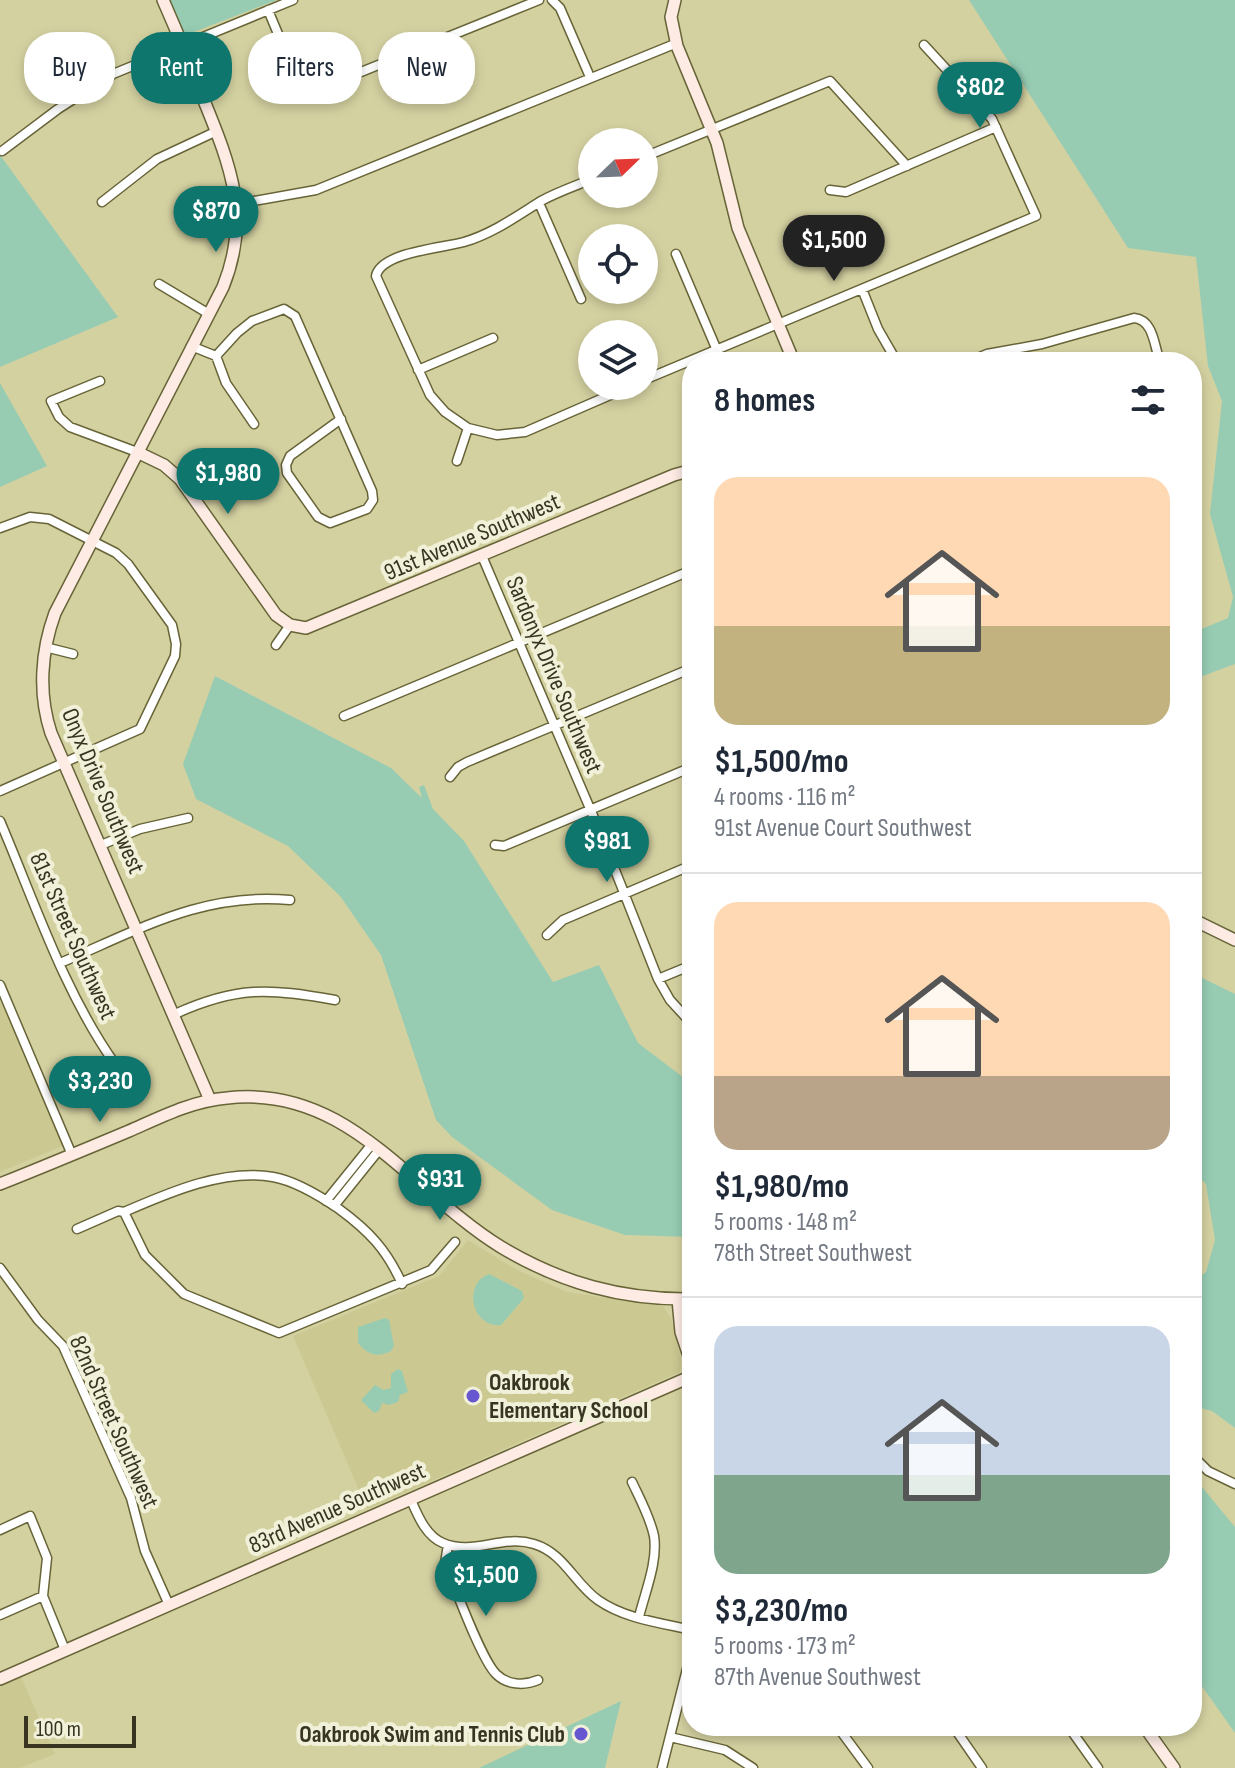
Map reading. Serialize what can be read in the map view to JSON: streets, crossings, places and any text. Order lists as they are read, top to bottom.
{
  "streets": {
    "street": [
      "91st Avenue Southwest",
      "Sardonyx Drive Southwest",
      "Onyx Drive Southwest",
      "81st Street Southwest",
      "82nd Street Southwest",
      "83rd Avenue Southwest"
    ]
  },
  "crossings": [
    ["91st Avenue Southwest", "Sardonyx Drive Southwest"],
    ["82nd Street Southwest", "83rd Avenue Southwest"]
  ],
  "places": ["Oakbrook Elementary School", "Oakbrook Swim and Tennis Club"],
  "scale_bar": "100 m",
  "north": "top right",
  "page": {
    "chip": [
      "Buy",
      "Rent",
      "Filters",
      "New"
    ],
    "price": [
      "$802",
      "$870",
      "$1,500",
      "$1,980",
      "$981",
      "$3,230",
      "$931",
      "$1,500"
    ],
    "heading": "8 homes",
    "list": [
      {
        "name": "$1,500/mo",
        "note": "4 rooms · 116 m² · 91st Avenue Court Southwest"
      },
      {
        "name": "$1,980/mo",
        "note": "5 rooms · 148 m² · 78th Street Southwest"
      },
      {
        "name": "$3,230/mo",
        "note": "5 rooms · 173 m² · 87th Avenue Southwest"
      }
    ],
    "scale": "100 m"
  }
}
